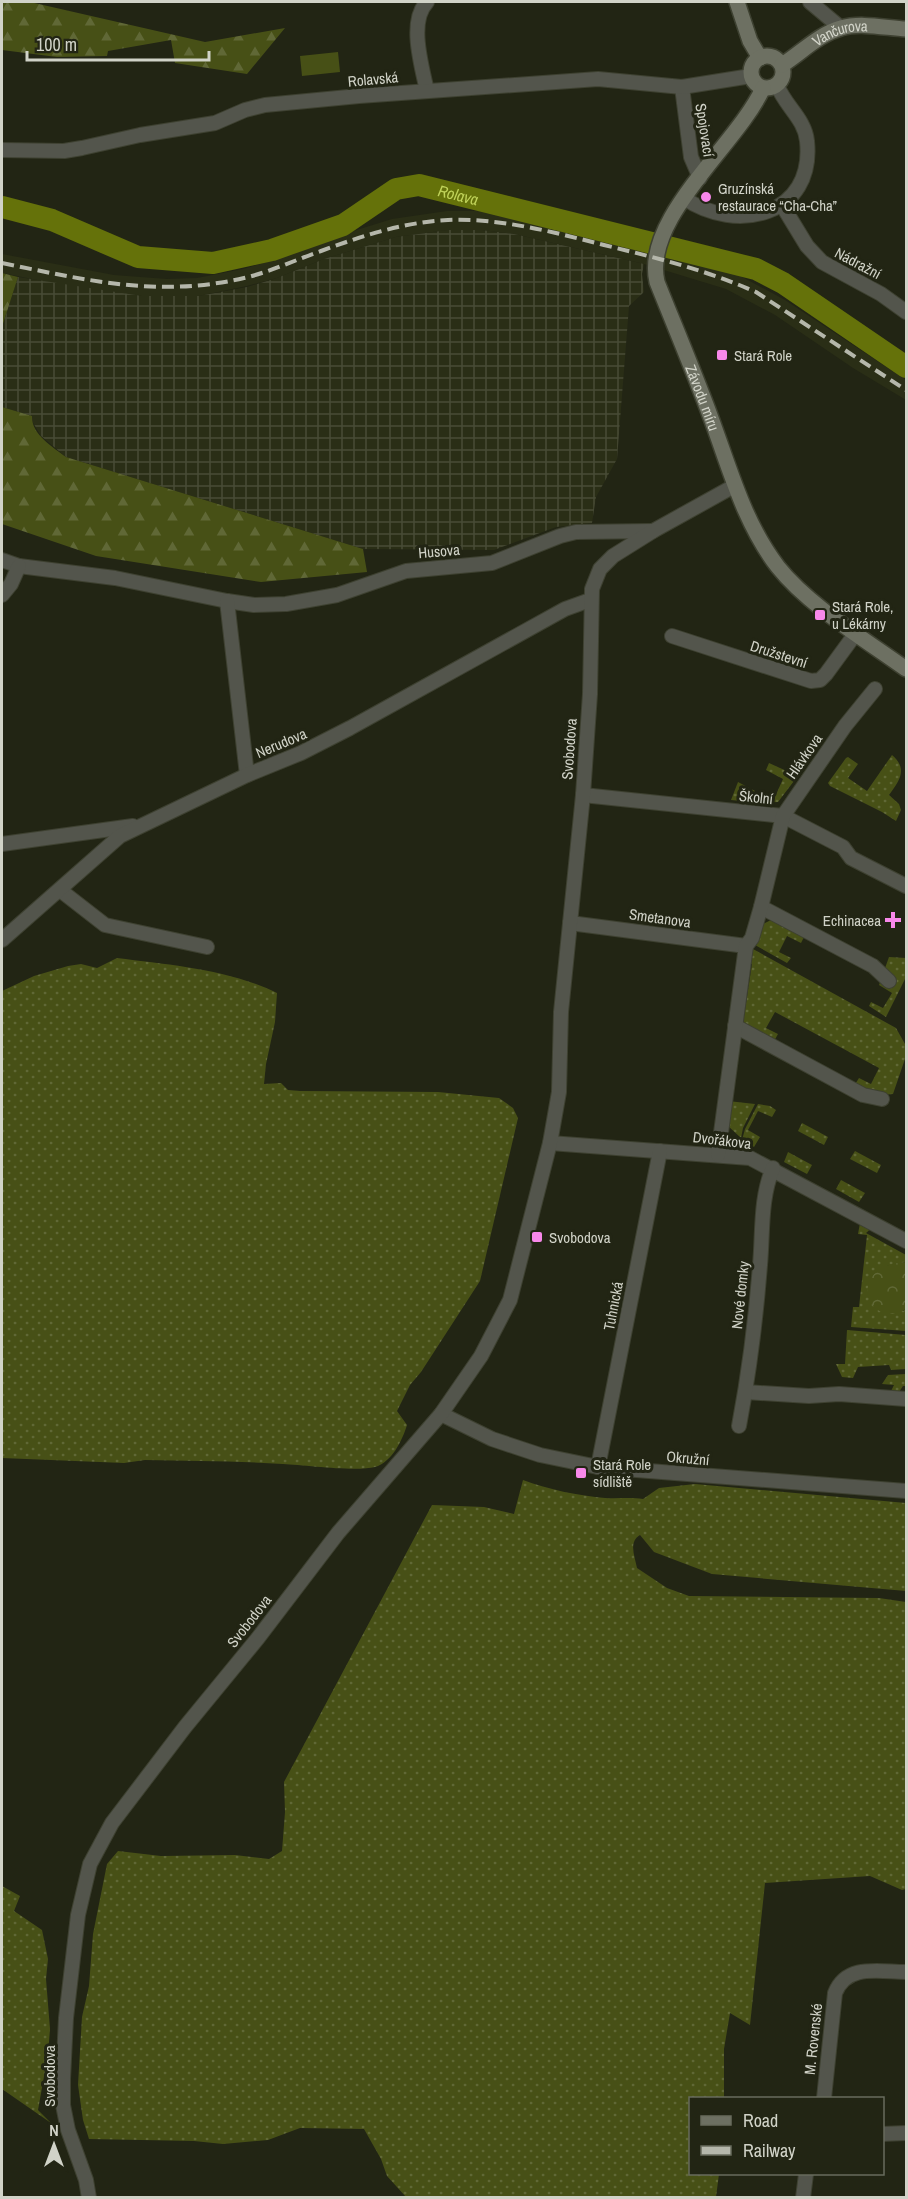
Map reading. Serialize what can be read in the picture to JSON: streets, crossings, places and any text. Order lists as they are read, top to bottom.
{
  "streets": {
    "main road": ["Vančurova", "Závodu míru"],
    "street": [
      "Rolavská",
      "Spojovací",
      "Nádražní",
      "Husova",
      "Družstevní",
      "Nerudova",
      "Svobodova",
      "Hlávkova",
      "Školní",
      "Smetanova",
      "Dvořákova",
      "Nové domky",
      "Tuhnická",
      "Okružní",
      "M. Rovenské"
    ]
  },
  "crossings": [
    ["Vančurova", "Rolavská"],
    ["Vančurova", "Závodu míru"],
    ["Rolavská", "Spojovací"],
    ["Rolavská", "Závodu míru"],
    ["Spojovací", "Závodu míru"],
    ["Závodu míru", "Družstevní"],
    ["Závodu míru", "Svobodova"],
    ["Husova", "Svobodova"],
    ["Nerudova", "Svobodova"],
    ["Svobodova", "Školní"],
    ["Svobodova", "Smetanova"],
    ["Svobodova", "Dvořákova"],
    ["Svobodova", "Okružní"],
    ["Hlávkova", "Školní"],
    ["Hlávkova", "Smetanova"],
    ["Hlávkova", "Dvořákova"],
    ["Dvořákova", "Nové domky"],
    ["Dvořákova", "Tuhnická"],
    ["Tuhnická", "Okružní"]
  ],
  "water": ["Rolava"],
  "places": {
    "other": ["Gruzínská restaurace “Cha-Cha”"],
    "transit": [
      "Stará Role",
      "Stará Role, u Lékárny",
      "Svobodova",
      "Stará Role sídliště"
    ],
    "health": ["Echinacea"]
  },
  "legend": ["Road", "Railway"],
  "scale_bar": "100 m",
  "north": "top"
}
